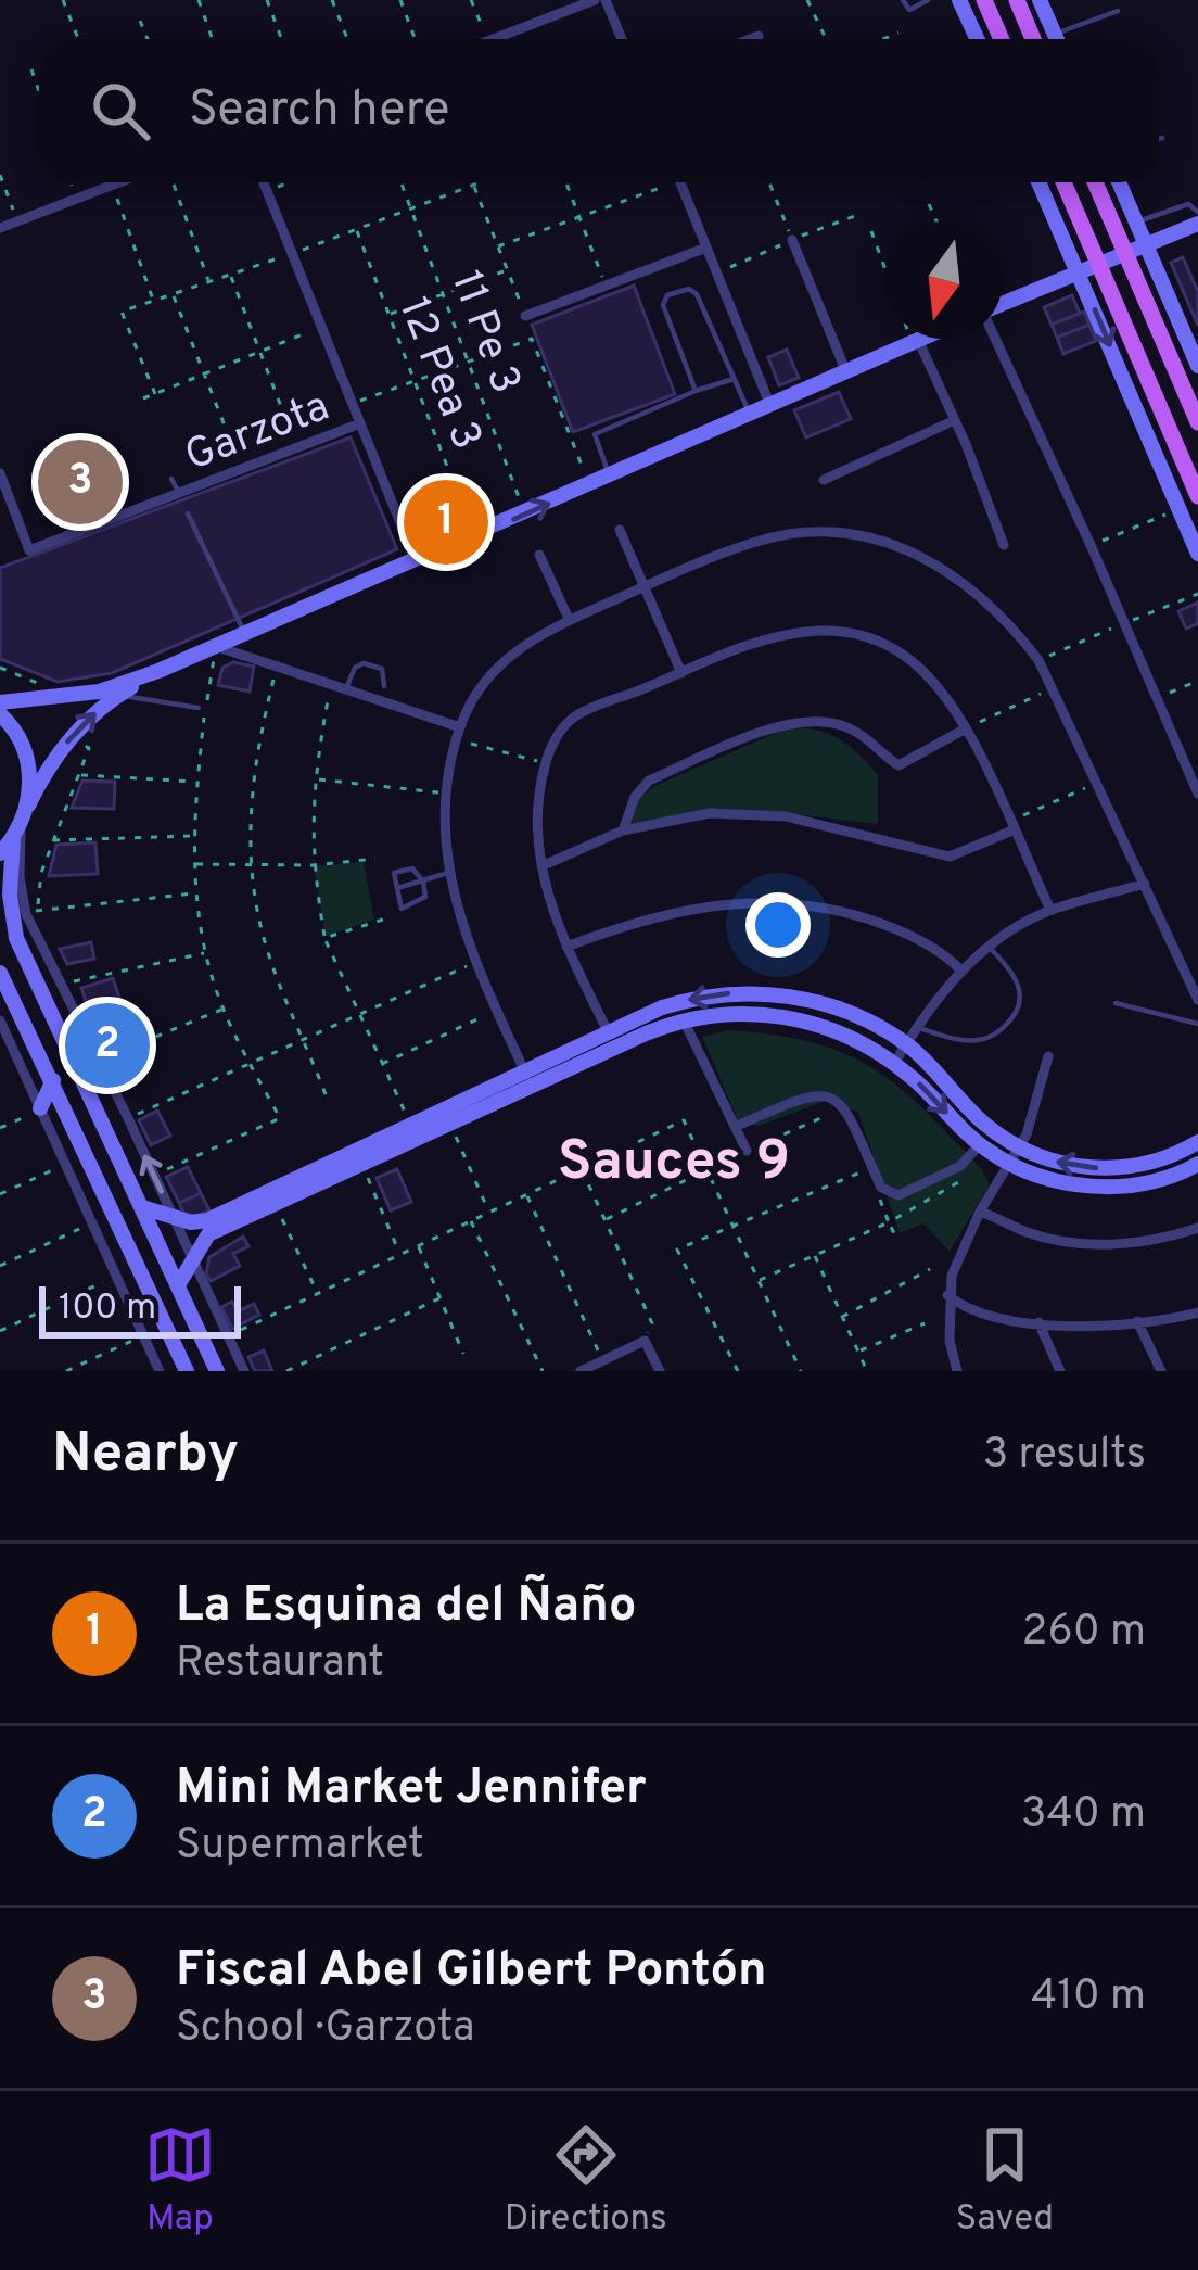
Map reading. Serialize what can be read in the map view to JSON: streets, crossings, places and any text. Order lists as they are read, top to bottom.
{
  "streets": {
    "street": ["Garzota"],
    "path": ["11 Pe 3", "12 Pea 3"]
  },
  "districts": ["Sauces 9"],
  "scale_bar": "100 m",
  "north": "bottom",
  "page": {
    "search": "Search here",
    "pins": ["3", "1", "2"],
    "scale": "100 m",
    "heading": ["Nearby", "3 results"],
    "list": [
      {
        "mark": "1",
        "name": "La Esquina del Ñaño",
        "note": "Restaurant",
        "value": "260 m"
      },
      {
        "mark": "2",
        "name": "Mini Market Jennifer",
        "note": "Supermarket",
        "value": "340 m"
      },
      {
        "mark": "3",
        "name": "Fiscal Abel Gilbert Pontón",
        "note": "School · Garzota",
        "value": "410 m"
      }
    ],
    "nav": ["Map", "Directions", "Saved"]
  }
}
